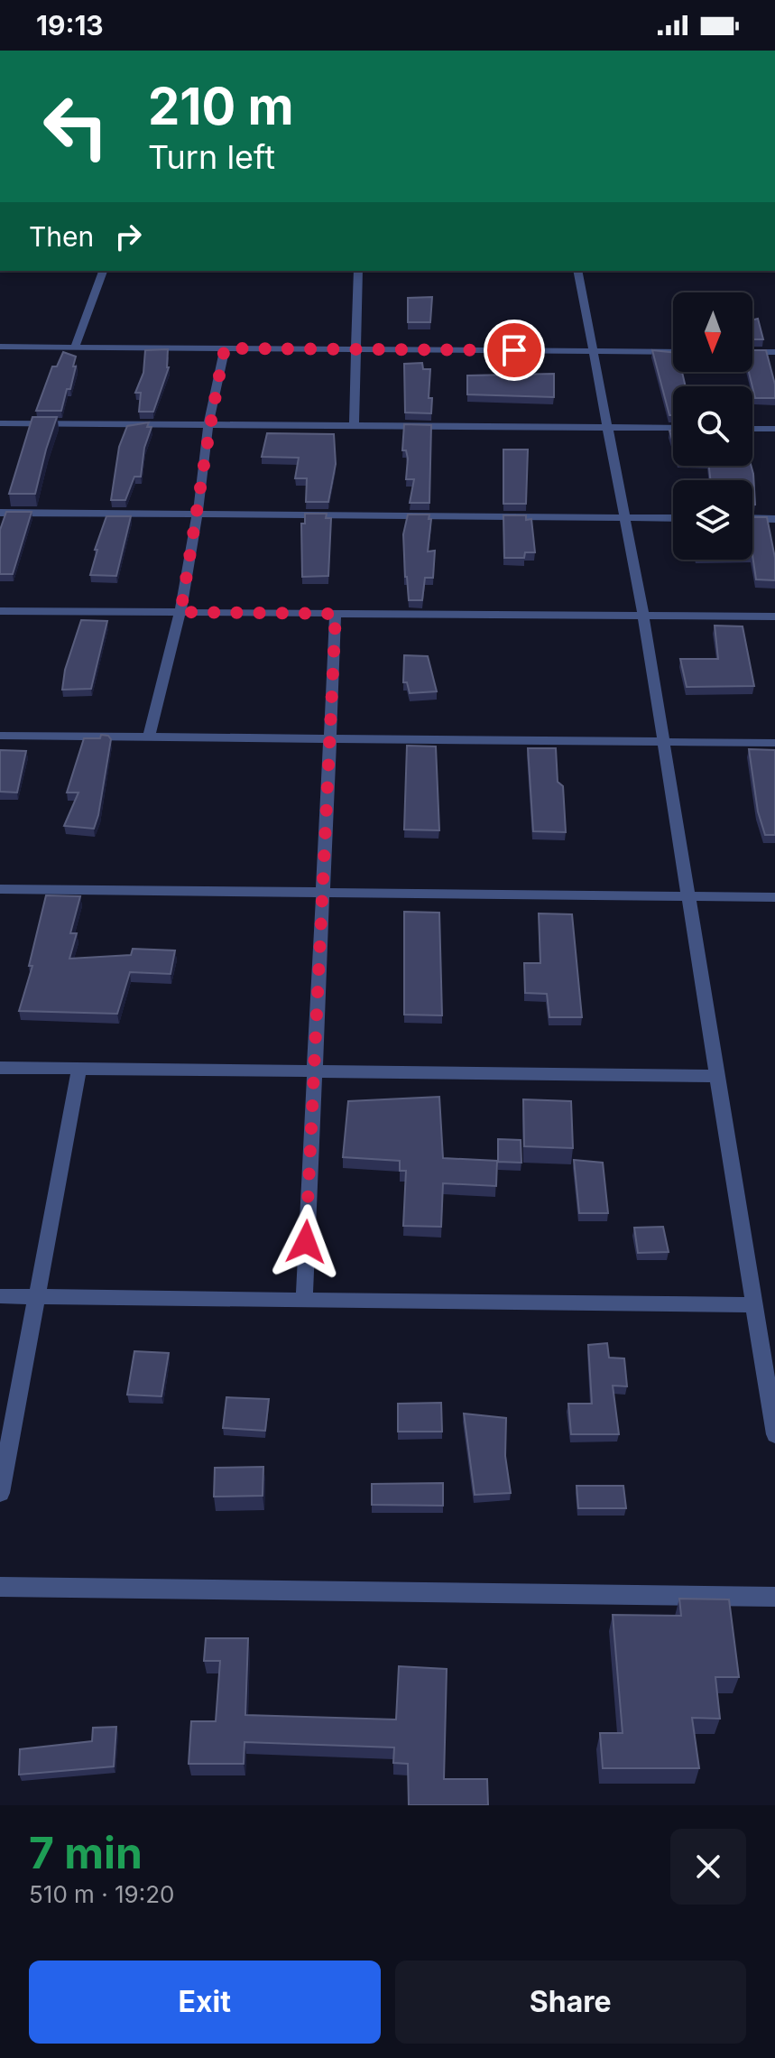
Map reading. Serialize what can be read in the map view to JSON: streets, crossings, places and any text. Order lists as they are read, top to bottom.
{
  "north": "bottom",
  "page": {
    "status": "19:13",
    "turn": ["210 m", "Turn left"],
    "then": "Then",
    "heading": ["7 min", "510 m · 19:20"],
    "buttons": ["Exit", "Share"]
  }
}
